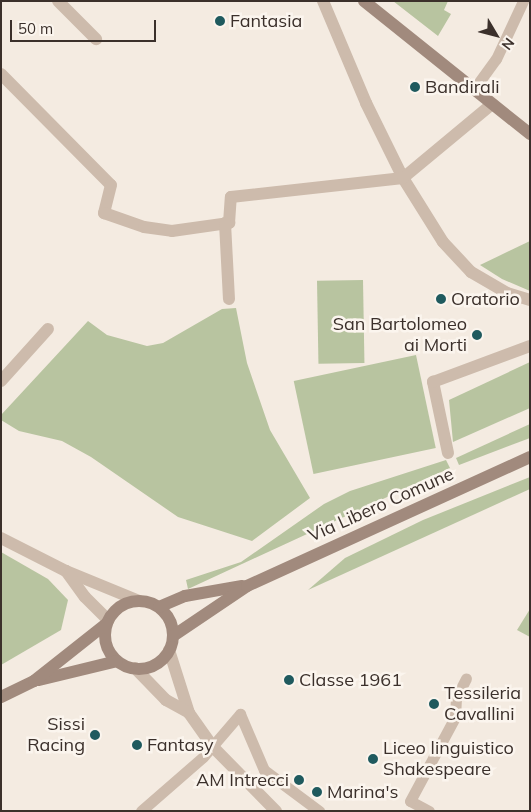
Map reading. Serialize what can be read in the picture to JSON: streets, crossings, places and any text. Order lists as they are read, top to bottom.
{
  "streets": {
    "main road": ["Via Libero Comune"]
  },
  "places": [
    "Fantasia",
    "Bandirali",
    "Oratorio",
    "San Bartolomeo ai Morti",
    "Classe 1961",
    "Tessileria Cavallini",
    "Sissi Racing",
    "Fantasy",
    "Liceo linguistico Shakespeare",
    "AM Intrecci",
    "Marina's"
  ],
  "scale_bar": "50 m",
  "north": "bottom right"
}
